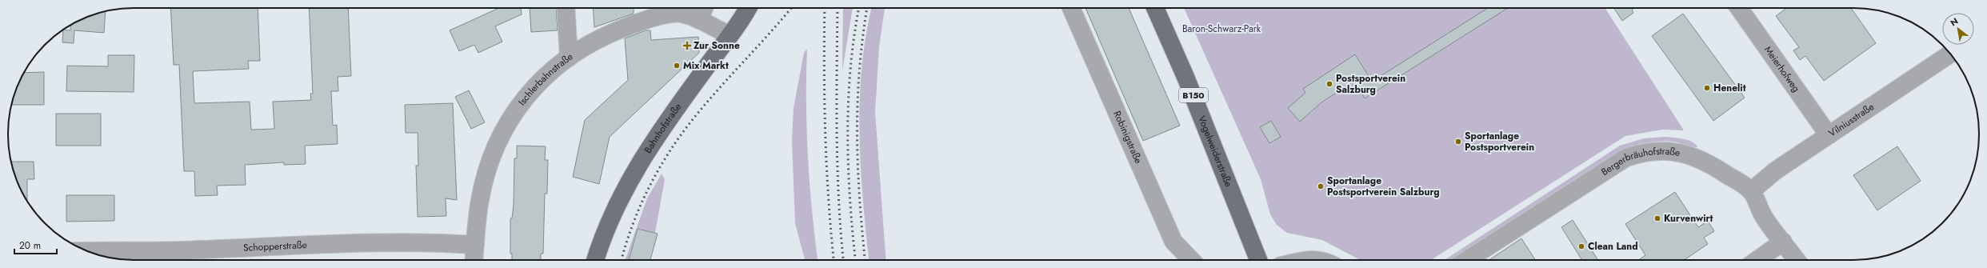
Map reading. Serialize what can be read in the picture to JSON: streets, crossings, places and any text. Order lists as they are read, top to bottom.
{
  "streets": {
    "main road": ["B150", "Bahnhofstraße", "Vogelweiderstraße"],
    "street": [
      "Meierhofweg",
      "Ischlerbahnstraße",
      "Vilniusstraße",
      "Robinigstraße",
      "Bergerbräuhofstraße",
      "Schopperstraße"
    ]
  },
  "crossings": [
    ["Meierhofweg", "Vilniusstraße"],
    ["Ischlerbahnstraße", "Bahnhofstraße"],
    ["Ischlerbahnstraße", "Schopperstraße"],
    ["Vilniusstraße", "Bergerbräuhofstraße"]
  ],
  "parks": ["Baron-Schwarz-Park"],
  "places": {
    "health": ["Zur Sonne"],
    "other": [
      "Mix Markt",
      "Postsportverein Salzburg",
      "Henelit",
      "Sportanlage Postsportverein",
      "Sportanlage Postsportverein Salzburg",
      "Kurvenwirt",
      "Clean Land"
    ]
  },
  "scale_bar": "20 m",
  "north": "top left"
}
